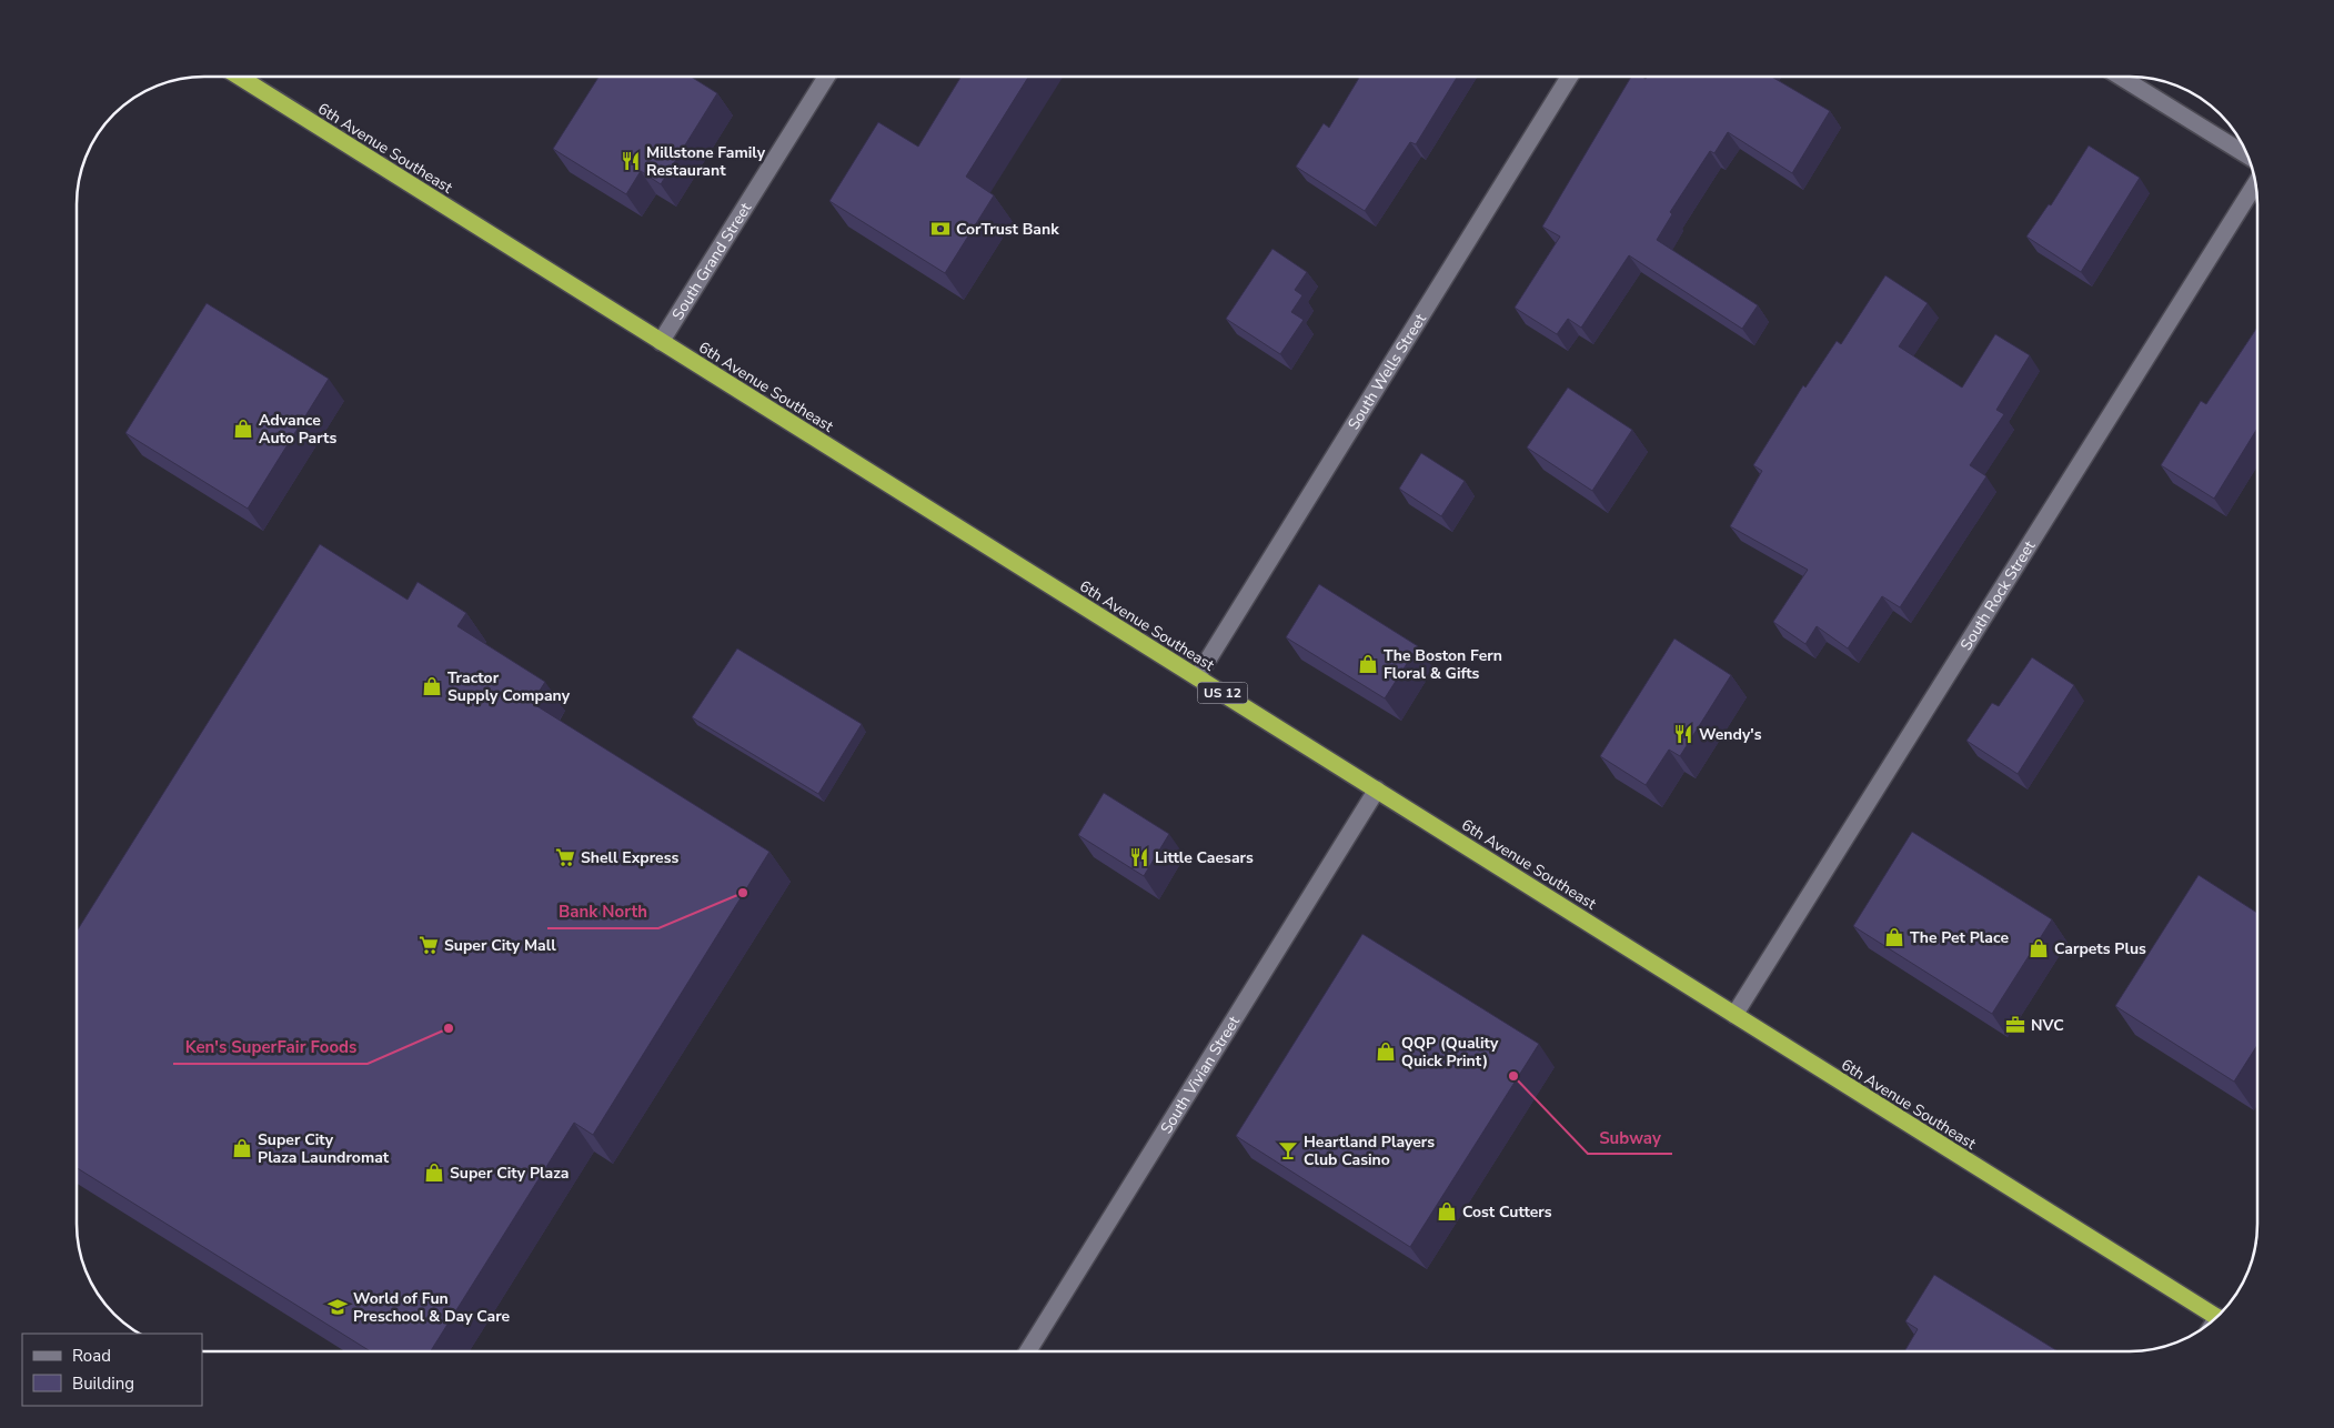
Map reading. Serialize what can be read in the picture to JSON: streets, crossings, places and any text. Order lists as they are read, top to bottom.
{
  "streets": {
    "highway": ["6th Avenue Southeast", "US 12"],
    "street": [
      "South Grand Street",
      "South Wells Street",
      "South Rock Street",
      "South Vivian Street"
    ]
  },
  "crossings": [
    ["6th Avenue Southeast", "South Grand Street"],
    ["6th Avenue Southeast", "South Wells Street"],
    ["6th Avenue Southeast", "South Rock Street"],
    ["6th Avenue Southeast", "South Vivian Street"]
  ],
  "places": {
    "restaurant": ["Millstone Family Restaurant", "Wendy's", "Little Caesars"],
    "bank": ["CorTrust Bank"],
    "shop": [
      "Advance Auto Parts",
      "The Boston Fern Floral & Gifts",
      "Tractor Supply Company",
      "The Pet Place",
      "Carpets Plus",
      "QQP (Quality Quick Print)",
      "Super City Plaza Laundromat",
      "Super City Plaza",
      "Cost Cutters"
    ],
    "supermarket": ["Shell Express", "Super City Mall"],
    "other": ["Bank North", "Ken's SuperFair Foods", "Subway"],
    "office": ["NVC"],
    "bar": ["Heartland Players Club Casino"],
    "school or university": ["World of Fun Preschool & Day Care"]
  },
  "legend": ["Road", "Building"]
}
